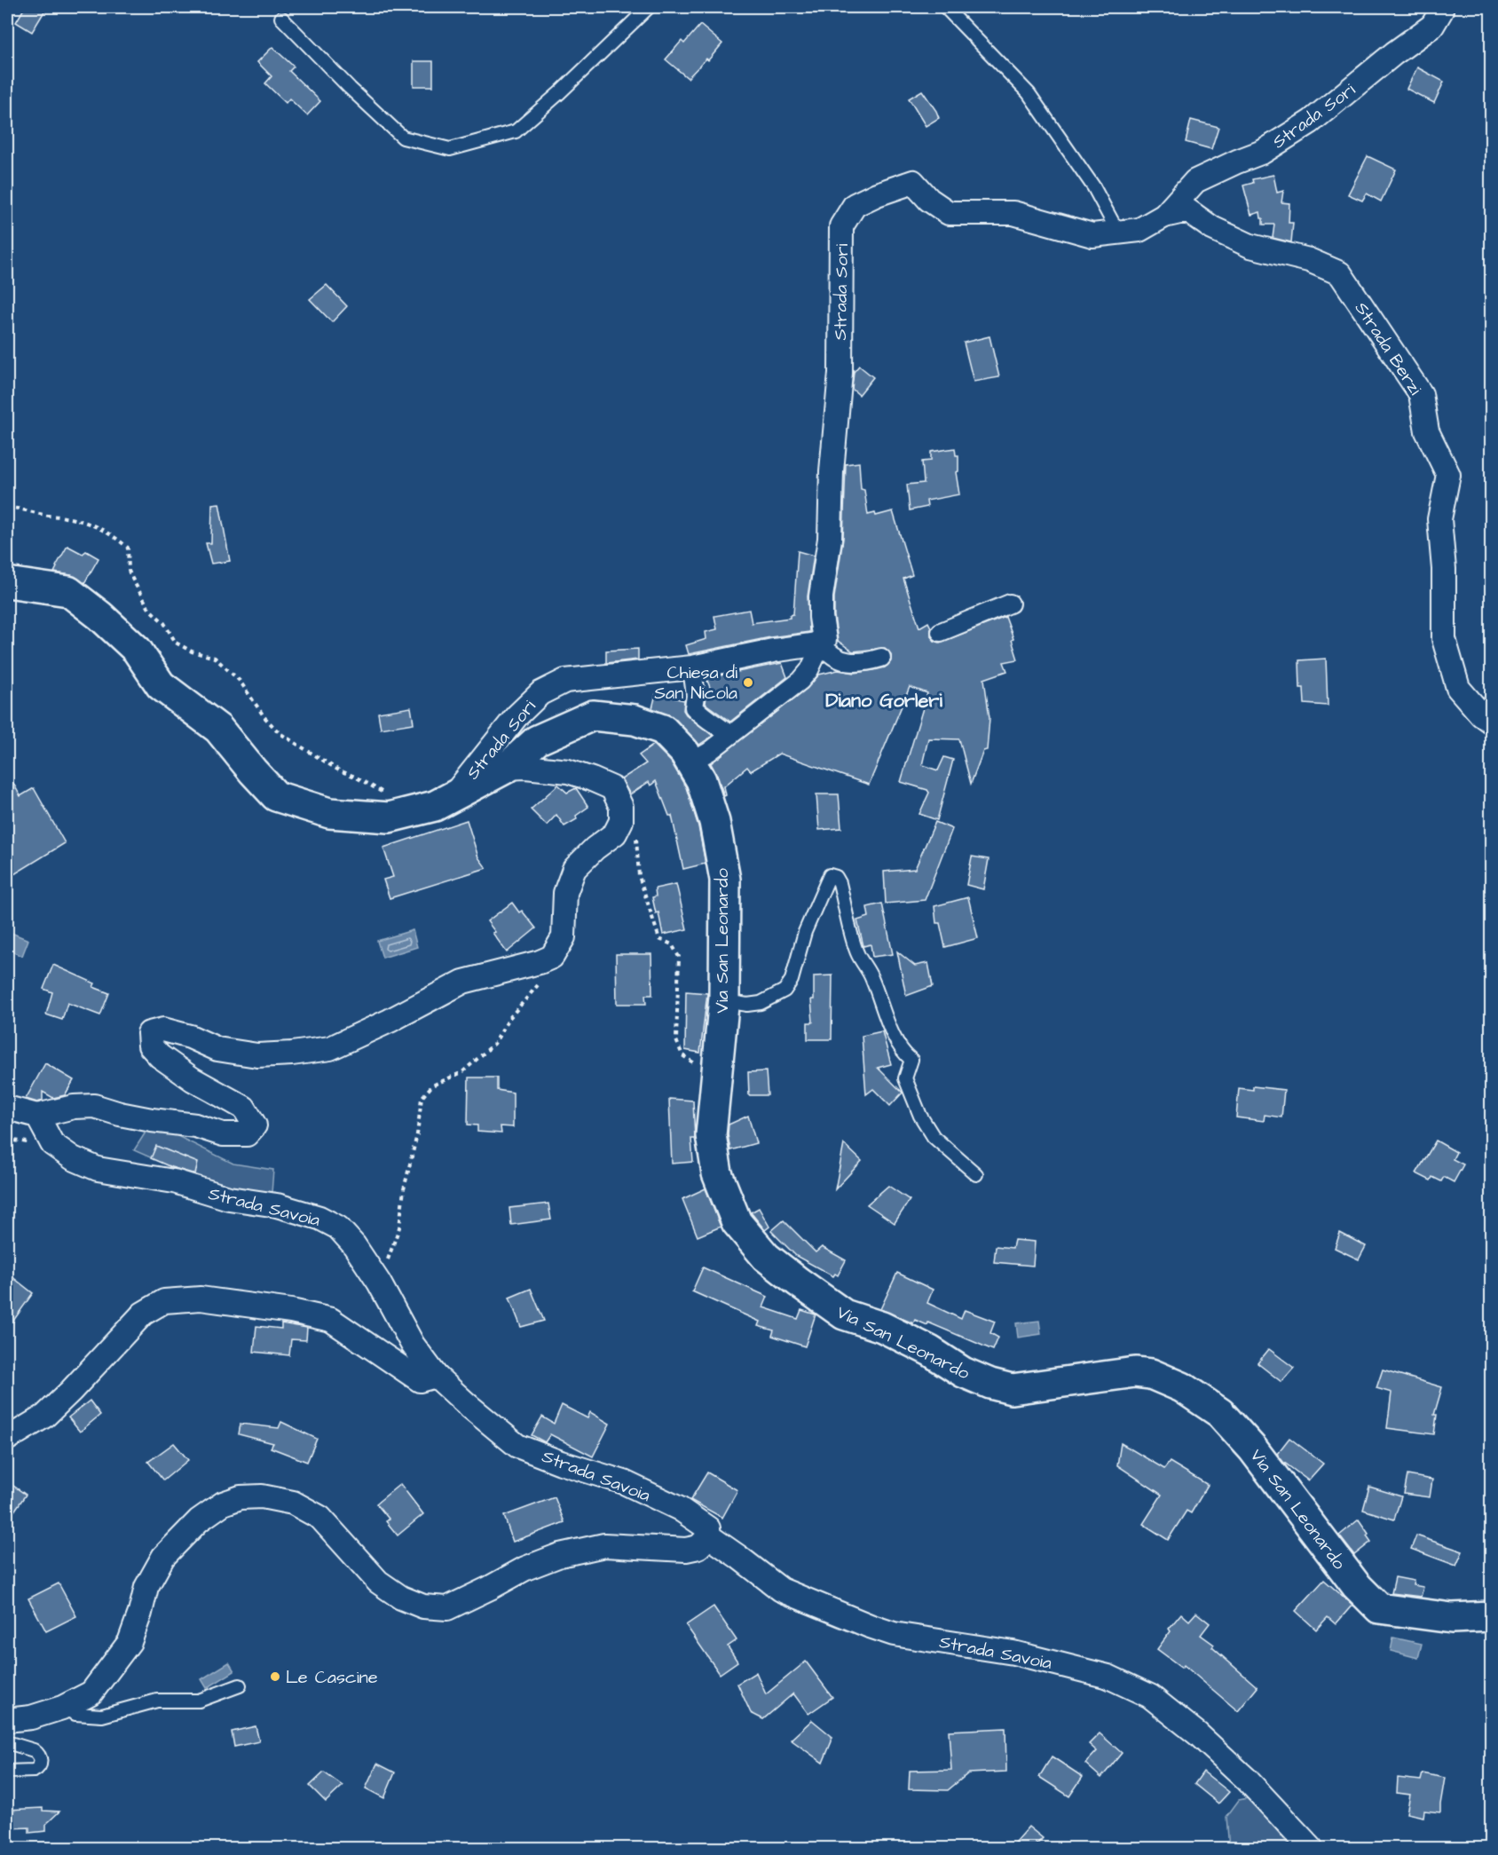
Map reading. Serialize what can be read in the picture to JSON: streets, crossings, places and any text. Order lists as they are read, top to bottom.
{
  "streets": {
    "main road": ["Via San Leonardo"],
    "street": ["Strada Sori", "Strada Berzi", "Strada Savoia"]
  },
  "crossings": [
    ["Strada Sori", "Strada Berzi"],
    ["Strada Sori", "Via San Leonardo"]
  ],
  "districts": ["Diano Gorleri"],
  "places": ["Chiesa di San Nicola", "Le Cascine"]
}
